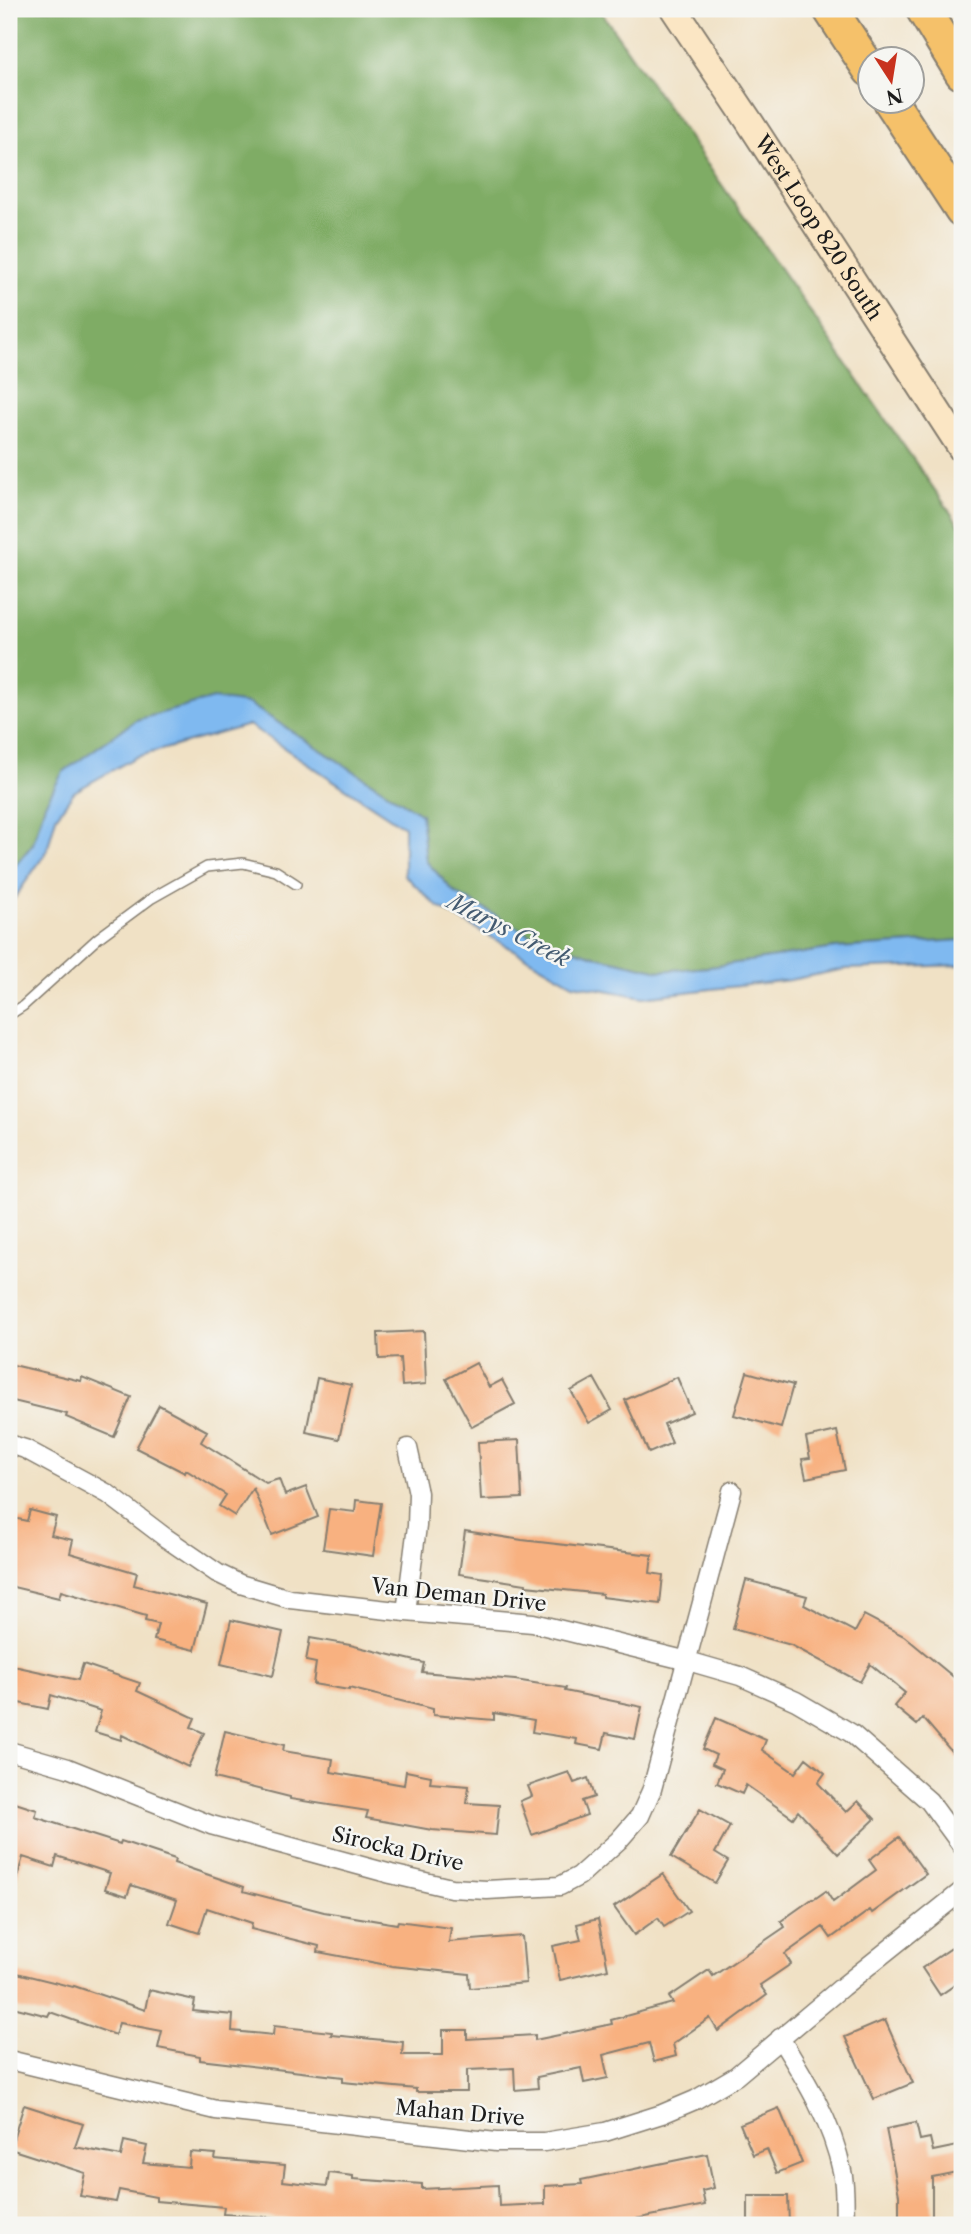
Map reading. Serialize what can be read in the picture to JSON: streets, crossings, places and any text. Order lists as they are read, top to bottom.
{
  "streets": {
    "main road": ["West Loop 820 South"],
    "street": ["Van Deman Drive", "Sirocka Drive", "Mahan Drive"]
  },
  "crossings": [
    ["Van Deman Drive", "Sirocka Drive"]
  ],
  "water": ["Marys Creek"],
  "north": "bottom"
}
